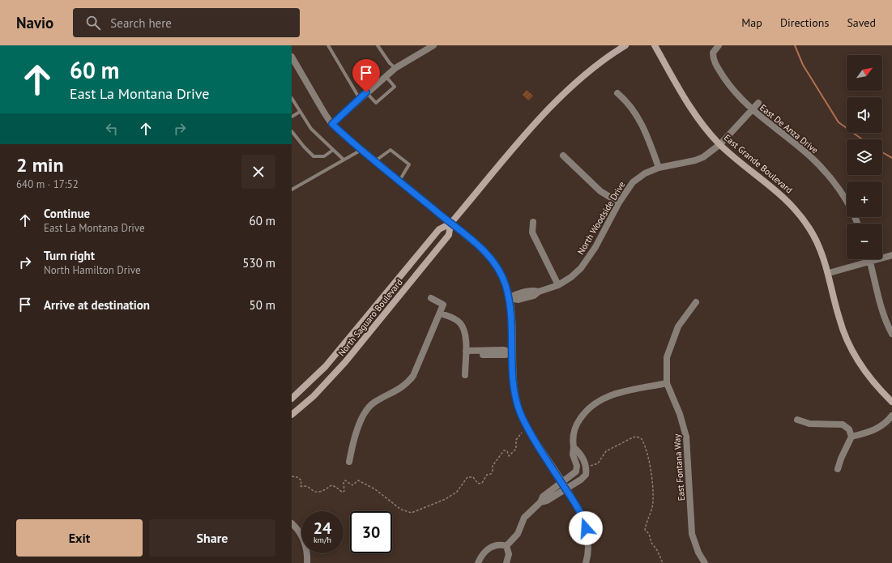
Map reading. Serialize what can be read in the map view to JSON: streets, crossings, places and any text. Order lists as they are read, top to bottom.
{
  "streets": {
    "main road": ["East Grande Boulevard", "North Saguaro Boulevard"],
    "street": ["East De Anza Drive", "North Woodside Drive", "East Fontana Way"]
  },
  "crossings": [
    ["East De Anza Drive", "North Woodside Drive"],
    ["East Grande Boulevard", "North Woodside Drive"]
  ],
  "north": "top right",
  "page": {
    "header": "Navio",
    "search": "Search here",
    "nav": ["Map", "Directions", "Saved"],
    "turn": ["60 m", "East La Montana Drive"],
    "map_buttons": ["+", "−"],
    "heading": ["2 min", "640 m · 17:52"],
    "list": [
      {
        "name": "Continue",
        "note": "East La Montana Drive",
        "value": "60 m"
      },
      {
        "name": "Turn right",
        "note": "North Hamilton Drive",
        "value": "530 m"
      },
      {
        "name": "Arrive at destination",
        "value": "50 m"
      }
    ],
    "speed": "24 km/h",
    "limit": "30",
    "buttons": ["Exit", "Share"]
  }
}
